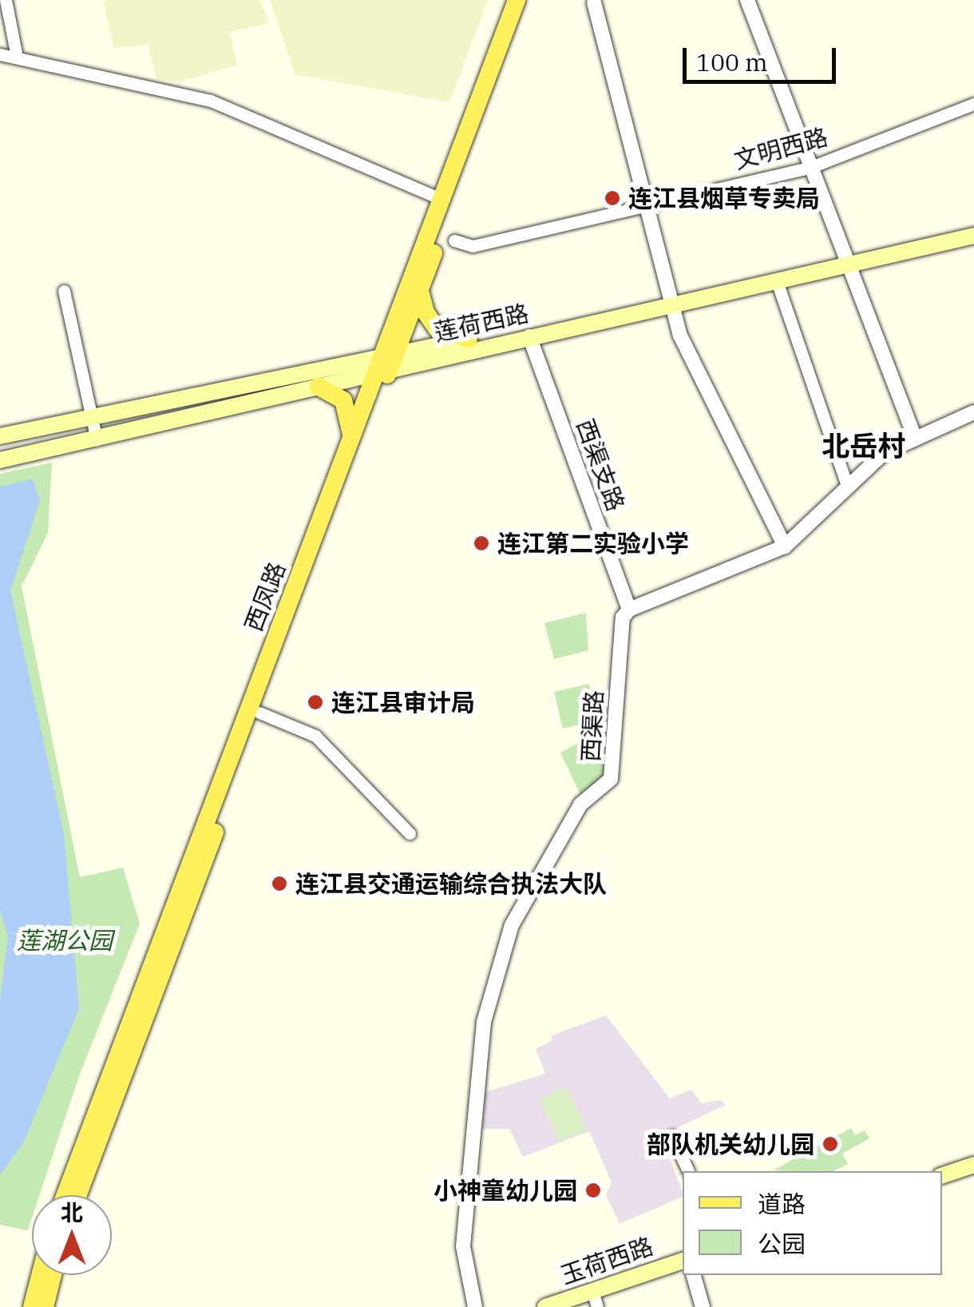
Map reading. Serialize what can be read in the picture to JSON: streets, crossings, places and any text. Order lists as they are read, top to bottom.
{
  "streets": {
    "main road": ["莲荷西路", "西凤路", "玉荷西路"],
    "street": ["文明西路", "西渠支路", "西渠路"]
  },
  "crossings": [
    ["莲荷西路", "西渠支路"],
    ["莲荷西路", "西凤路"],
    ["西渠支路", "西渠路"]
  ],
  "districts": ["北岳村"],
  "parks": ["莲湖公园"],
  "places": [
    "连江县烟草专卖局",
    "连江第二实验小学",
    "连江县审计局",
    "连江县交通运输综合执法大队",
    "部队机关幼儿园",
    "小神童幼儿园"
  ],
  "legend": ["道路", "公园"],
  "scale_bar": "100 m",
  "north": "top"
}
